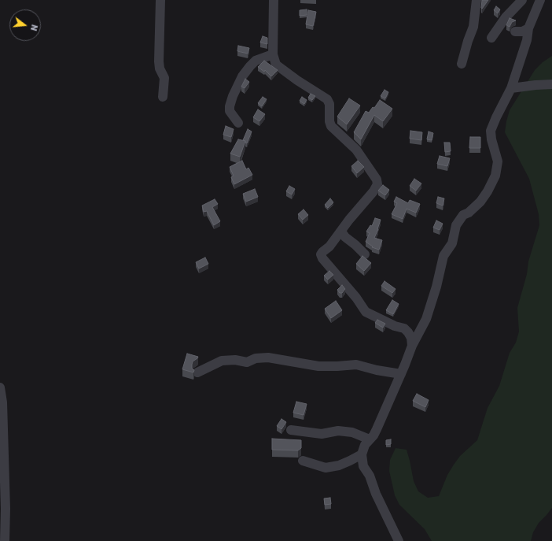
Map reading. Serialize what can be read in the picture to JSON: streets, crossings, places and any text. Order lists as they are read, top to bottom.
{
  "north": "right"
}
